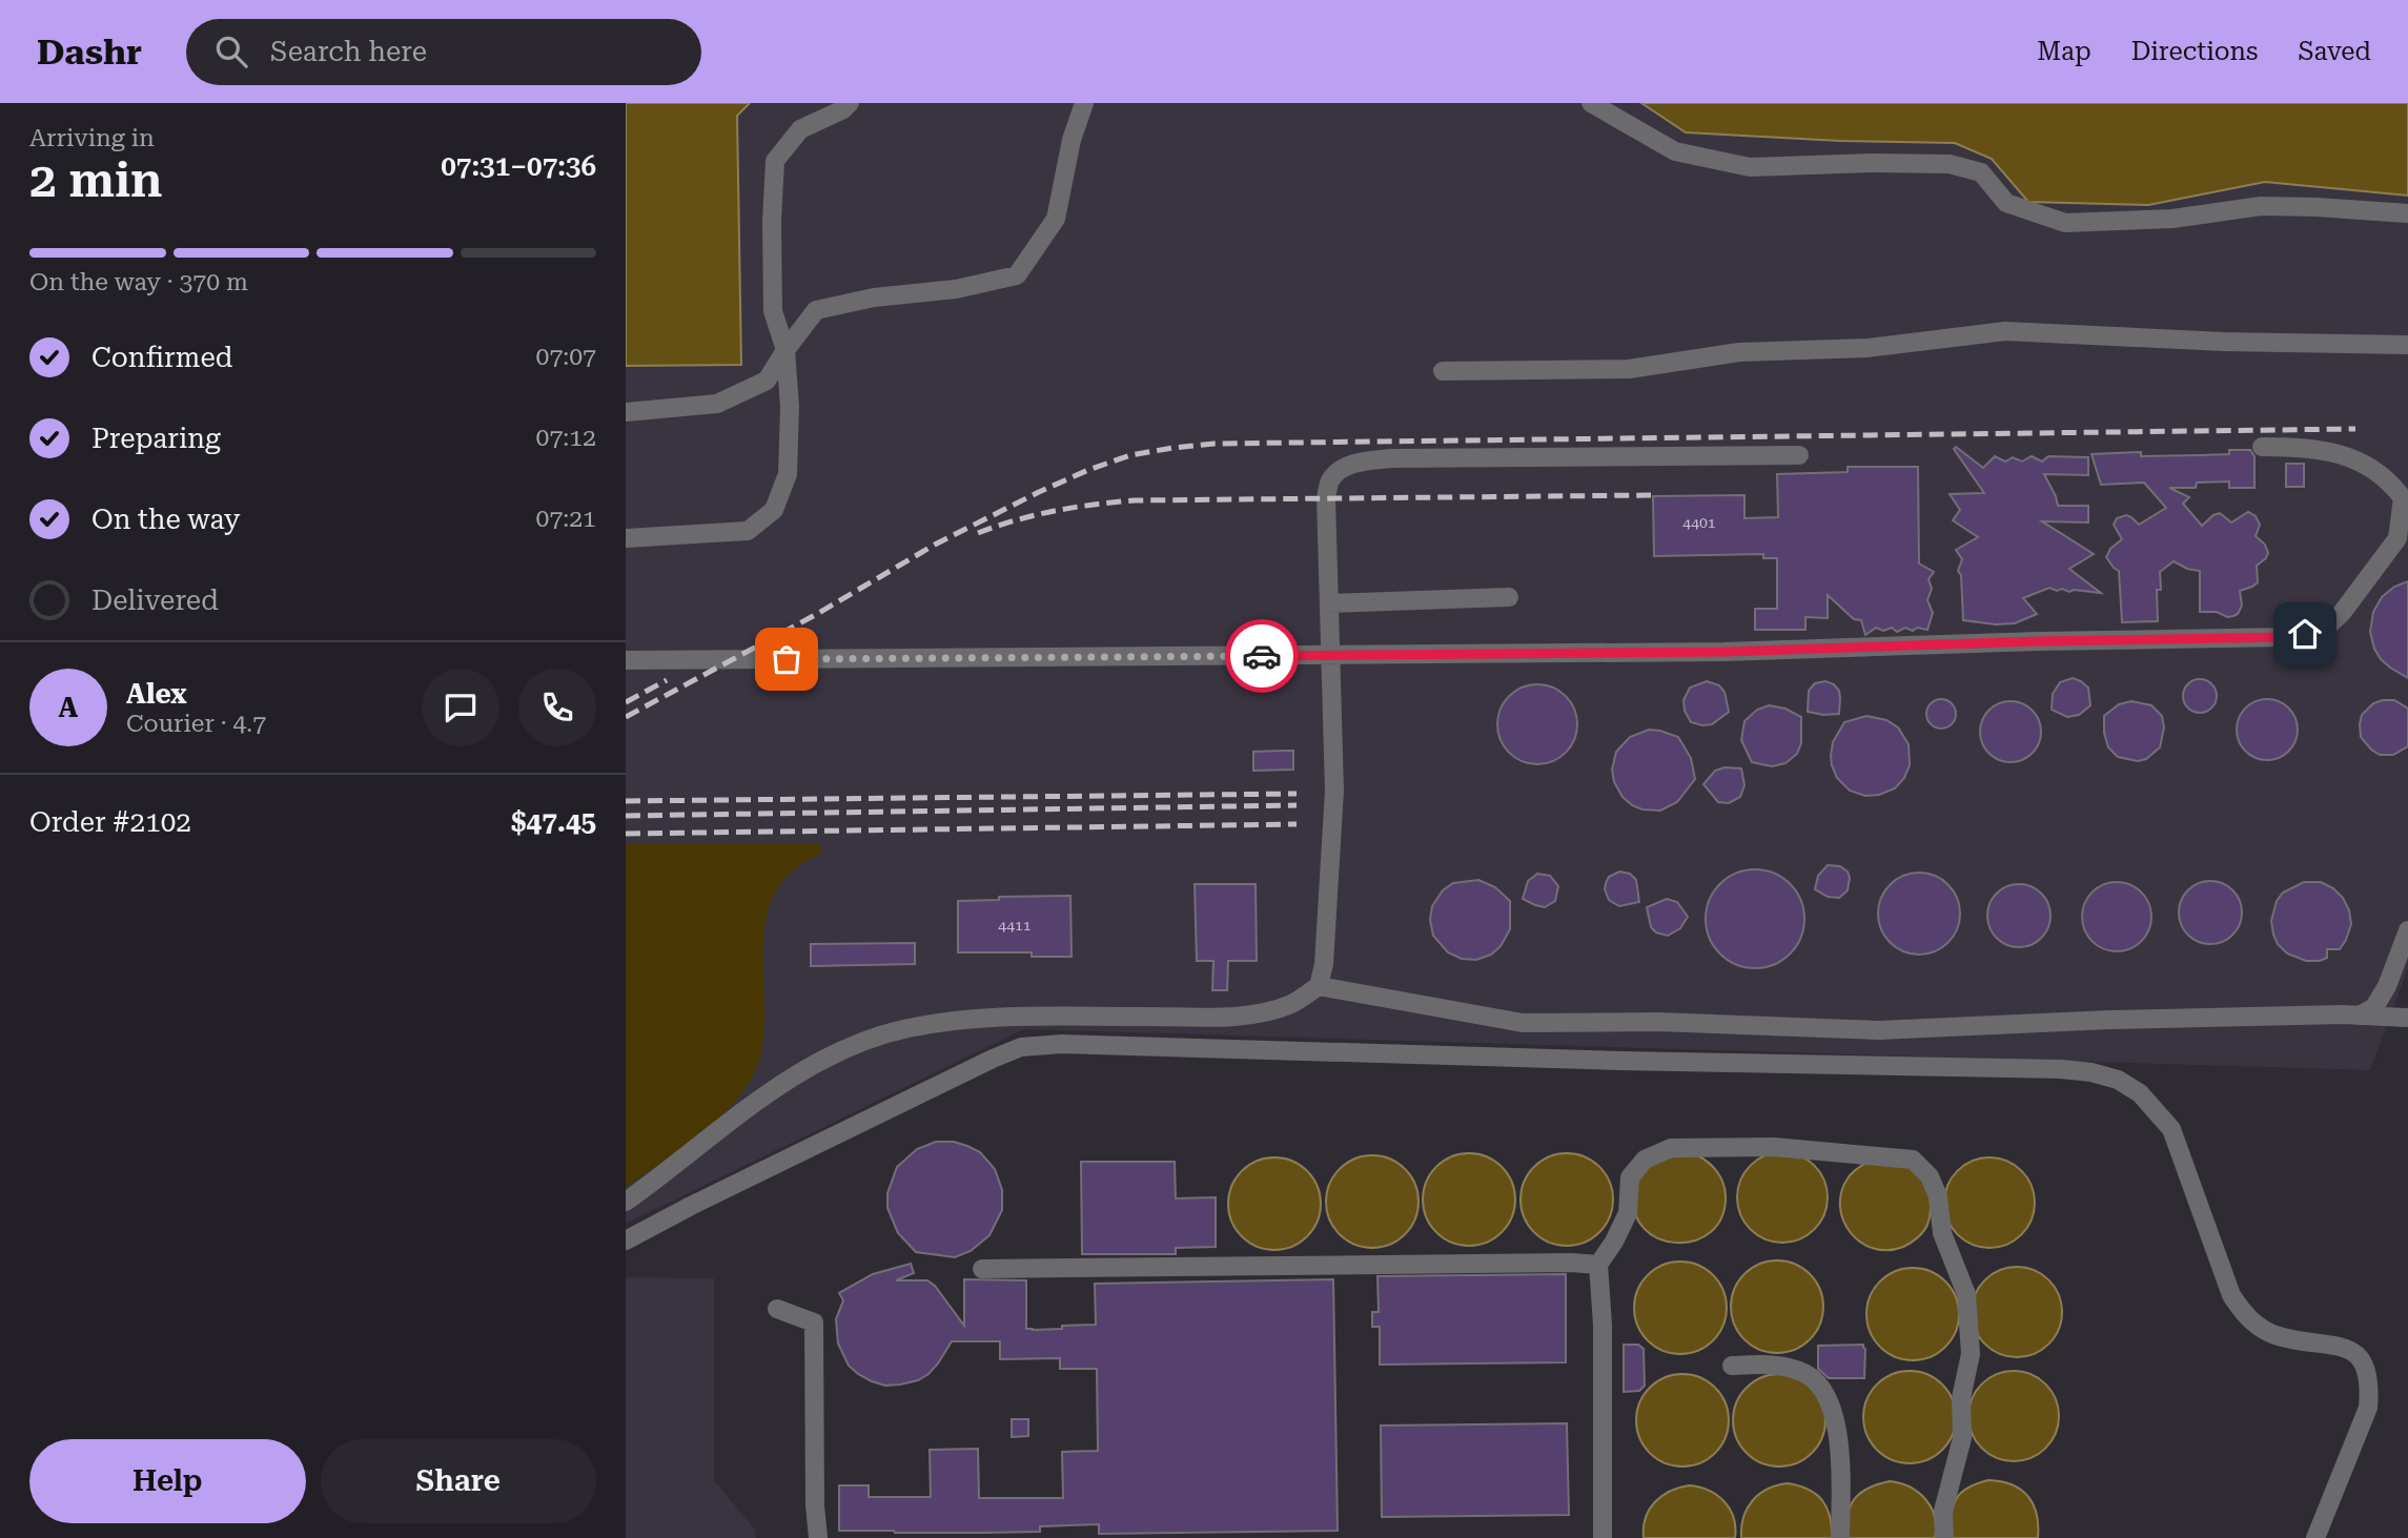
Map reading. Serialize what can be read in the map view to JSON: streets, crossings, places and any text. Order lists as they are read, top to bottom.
{
  "house_numbers": ["4401", "4411"],
  "page": {
    "header": "Dashr",
    "search": "Search here",
    "nav": ["Map", "Directions", "Saved"],
    "heading": ["2 min", "Arriving in", "07:31–07:36"],
    "panel": [
      "Alex",
      "Courier · 4.7",
      "Order #2102",
      "$47.45"
    ],
    "bar": "On the way · 370 m",
    "list": [
      ["Confirmed", "07:07"],
      ["Preparing", "07:12"],
      ["On the way", "07:21"],
      "Delivered"
    ],
    "round": "A",
    "buttons": ["Help", "Share"]
  }
}
